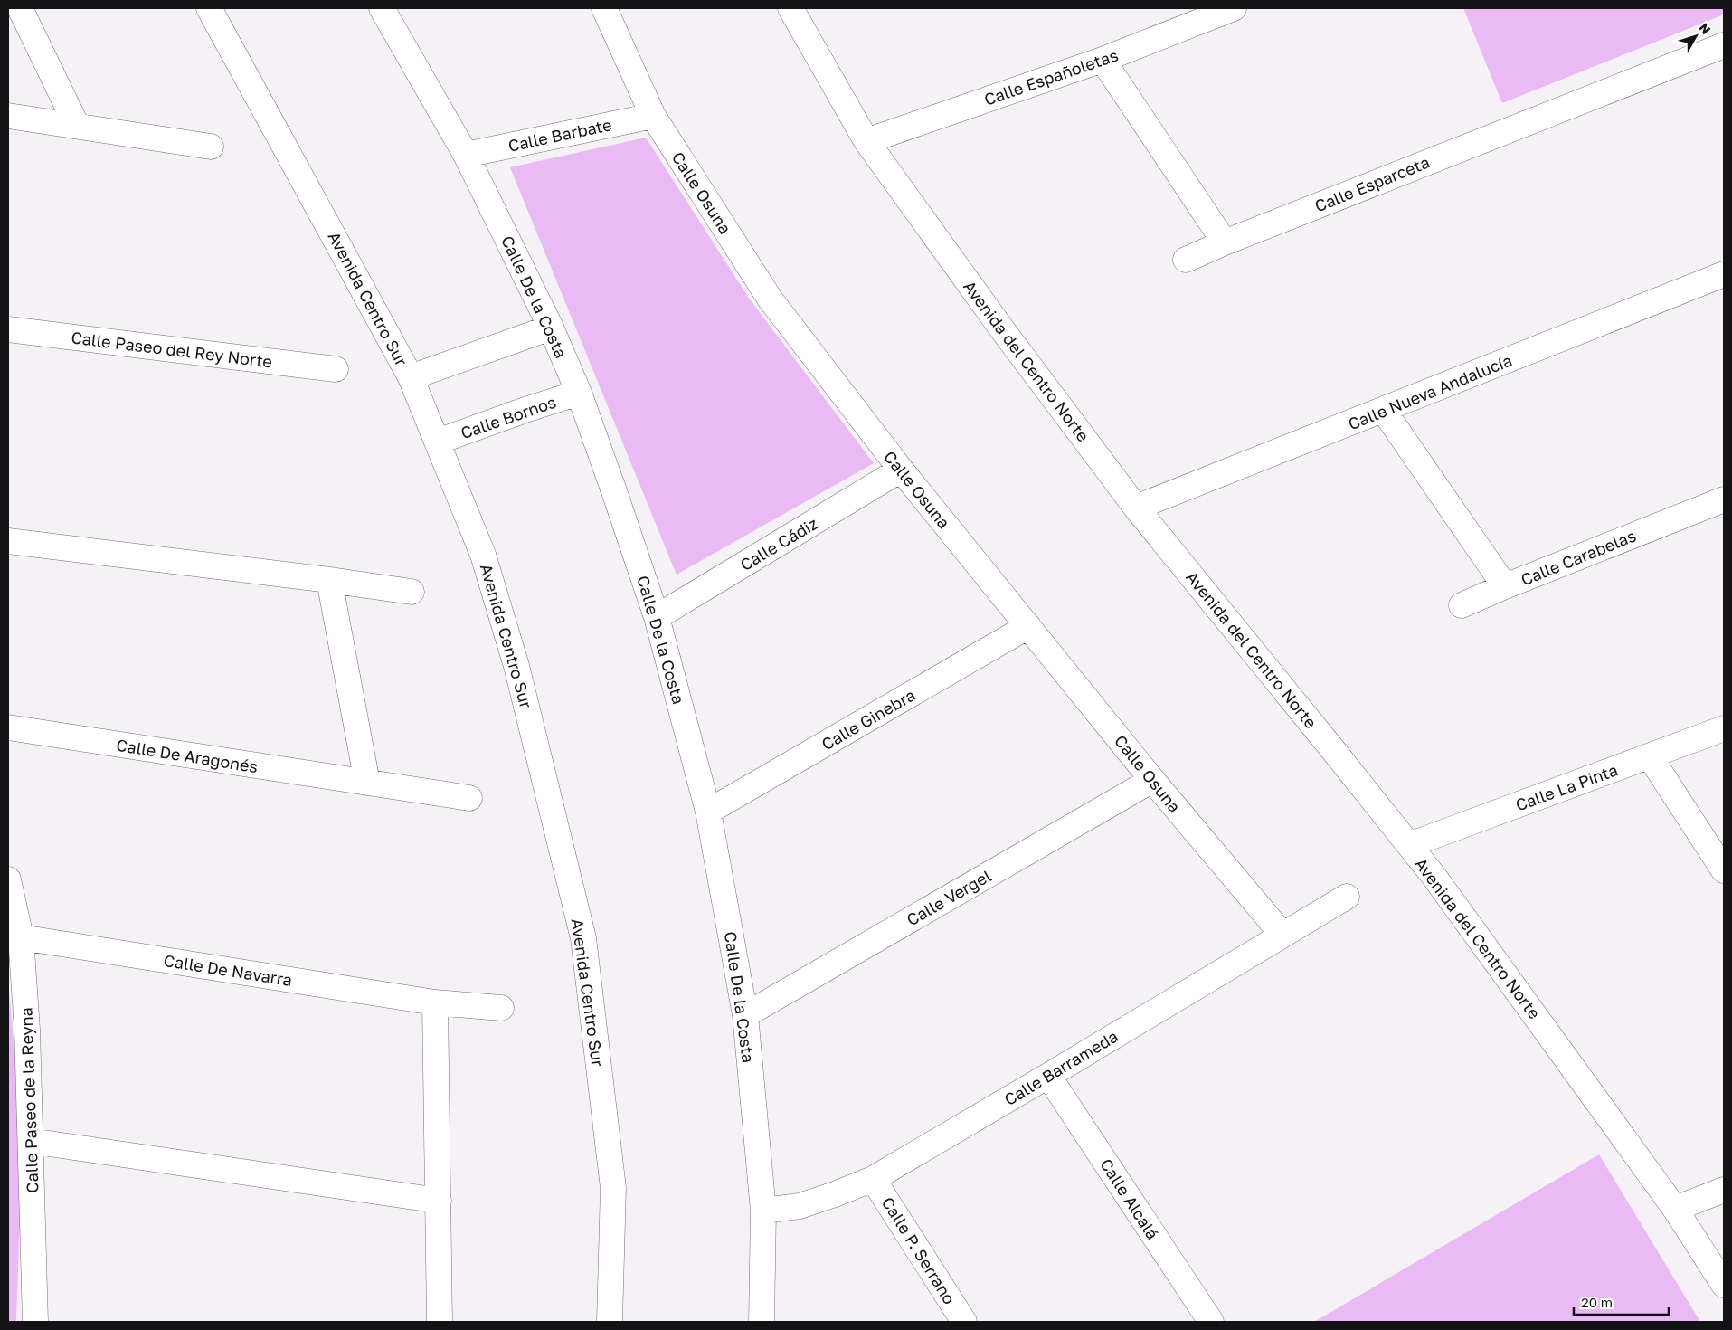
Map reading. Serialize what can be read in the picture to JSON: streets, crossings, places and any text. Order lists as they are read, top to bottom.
{
  "streets": {
    "street": [
      "Calle Españoletas",
      "Calle Barbate",
      "Calle Esparceta",
      "Calle Osuna",
      "Calle De la Costa",
      "Avenida Centro Sur",
      "Calle Paseo del Rey Norte",
      "Avenida del Centro Norte",
      "Calle Nueva Andalucía",
      "Calle Bornos",
      "Calle Cádiz",
      "Calle Carabelas",
      "Calle Ginebra",
      "Calle De Aragonés",
      "Calle La Pinta",
      "Calle Vergel",
      "Calle De Navarra",
      "Calle Barrameda",
      "Calle Paseo de la Reyna",
      "Calle Alcalá",
      "Calle P. Serrano"
    ]
  },
  "crossings": [
    ["Calle Españoletas", "Avenida del Centro Norte"],
    ["Calle Barbate", "Calle Osuna"],
    ["Calle Barbate", "Calle De la Costa"],
    ["Calle Osuna", "Calle Cádiz"],
    ["Calle Osuna", "Calle Ginebra"],
    ["Calle Osuna", "Calle Vergel"],
    ["Calle Osuna", "Calle Barrameda"],
    ["Calle De la Costa", "Calle Bornos"],
    ["Calle De la Costa", "Calle Cádiz"],
    ["Calle De la Costa", "Calle Ginebra"],
    ["Calle De la Costa", "Calle Vergel"],
    ["Calle De la Costa", "Calle Barrameda"],
    ["Avenida Centro Sur", "Calle Bornos"],
    ["Avenida del Centro Norte", "Calle Nueva Andalucía"],
    ["Avenida del Centro Norte", "Calle La Pinta"],
    ["Calle Nueva Andalucía", "Calle Carabelas"],
    ["Calle De Navarra", "Calle Paseo de la Reyna"],
    ["Calle Barrameda", "Calle Alcalá"],
    ["Calle Barrameda", "Calle P. Serrano"]
  ],
  "scale_bar": "20 m",
  "north": "top right"
}
